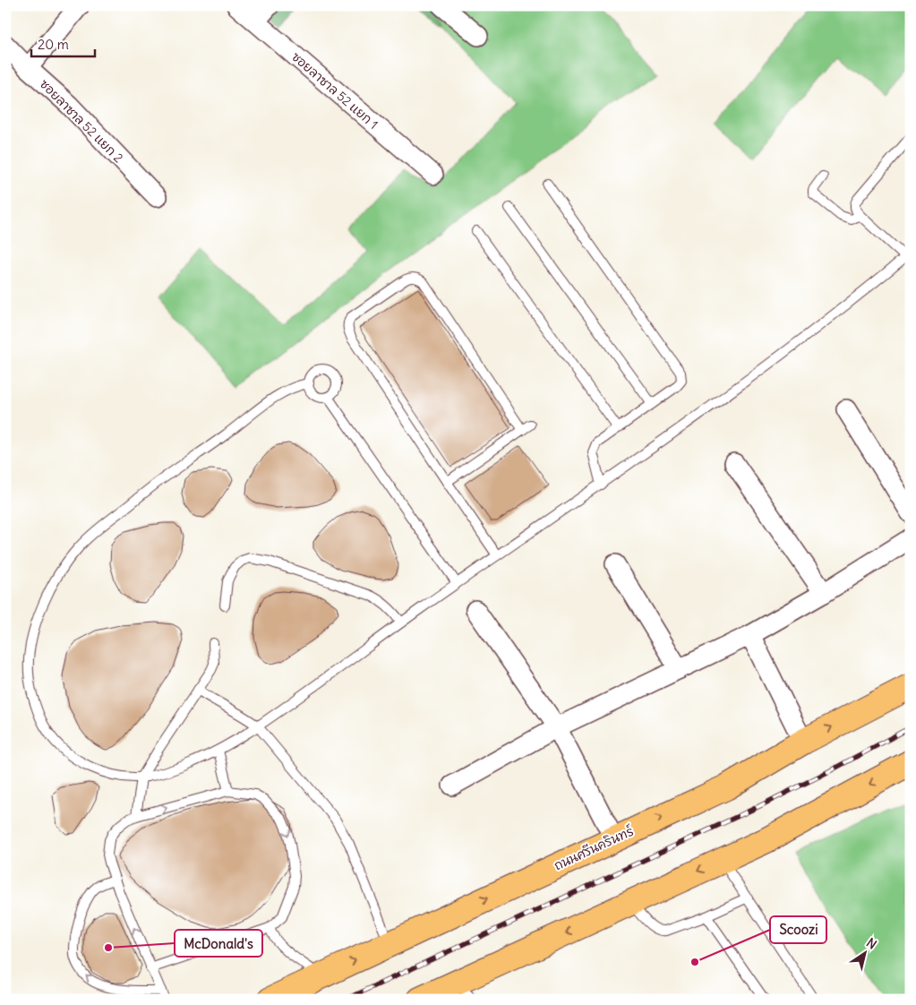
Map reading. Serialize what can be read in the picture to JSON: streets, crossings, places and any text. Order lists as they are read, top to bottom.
{
  "streets": {
    "main road": ["ถนนศรีนครินทร์"],
    "street": ["ซอยลาซาล 52 แยก 1", "ซอยลาซาล 52 แยก 2"]
  },
  "places": ["McDonald's", "Scoozi"],
  "scale_bar": "20 m",
  "north": "top right"
}
